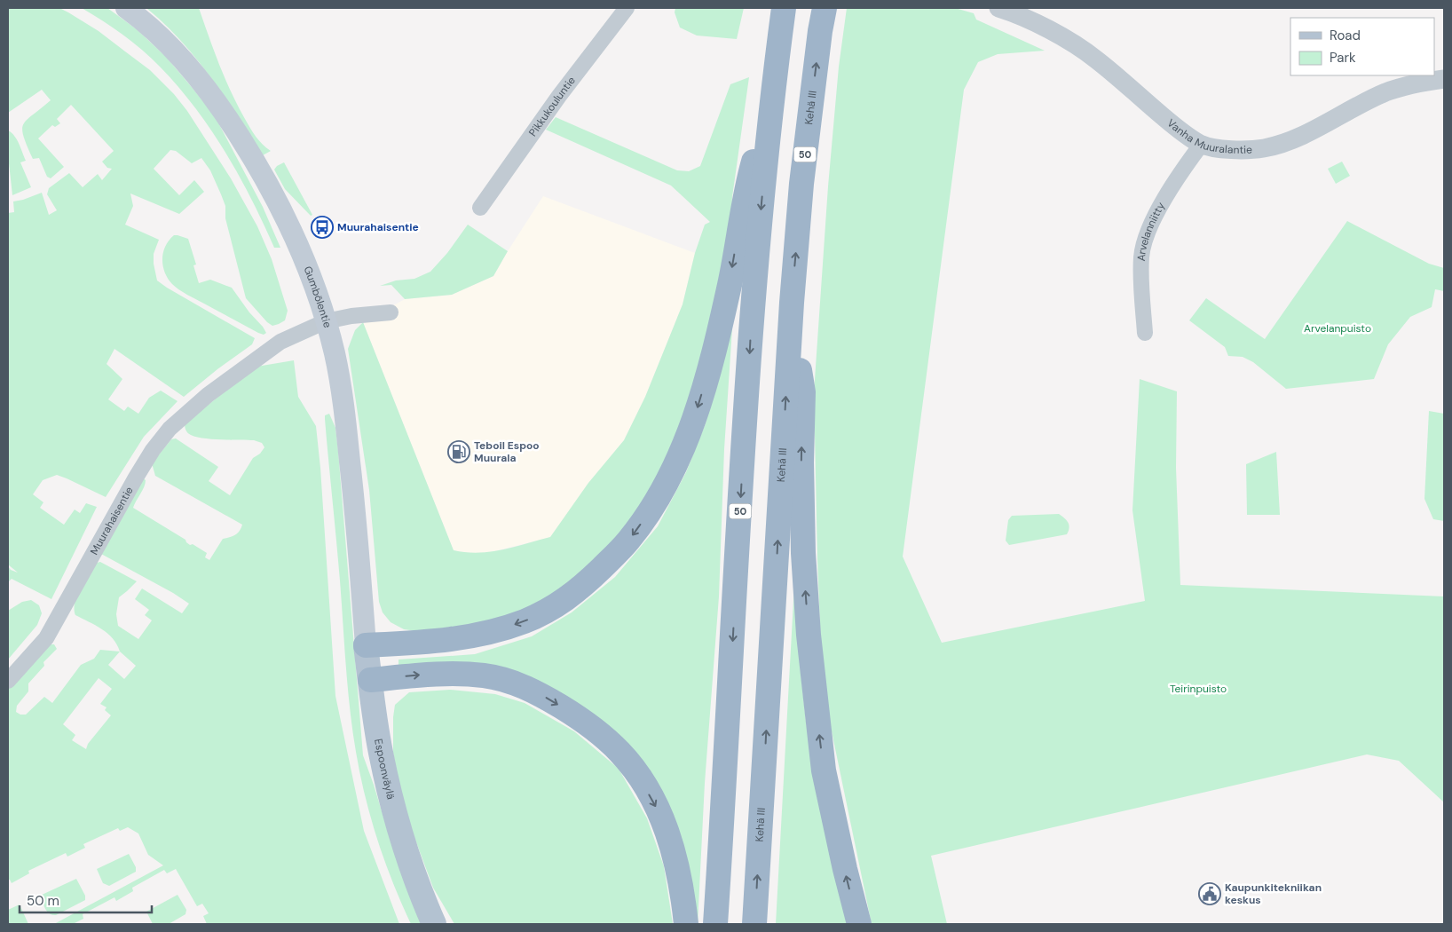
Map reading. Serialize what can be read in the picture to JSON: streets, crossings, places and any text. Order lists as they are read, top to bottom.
{
  "streets": {
    "highway": ["Kehä III", "50"],
    "main road": ["Gumbölentie", "Espoonväylä"],
    "street": [
      "Pikkukouluntie",
      "Vanha Muuralantie",
      "Arvelanniitty",
      "Muurahaisentie"
    ]
  },
  "crossings": [
    ["Vanha Muuralantie", "Arvelanniitty"],
    ["Gumbölentie", "Muurahaisentie"],
    ["Gumbölentie", "Espoonväylä"]
  ],
  "parks": ["Arvelanpuisto", "Teirinpuisto"],
  "places": {
    "bus stop": ["Muurahaisentie"],
    "fuel station": ["Teboil Espoo Muurala"],
    "public building": ["Kaupunkitekniikan keskus"]
  },
  "legend": ["Road", "Park"],
  "scale_bar": "50 m"
}
